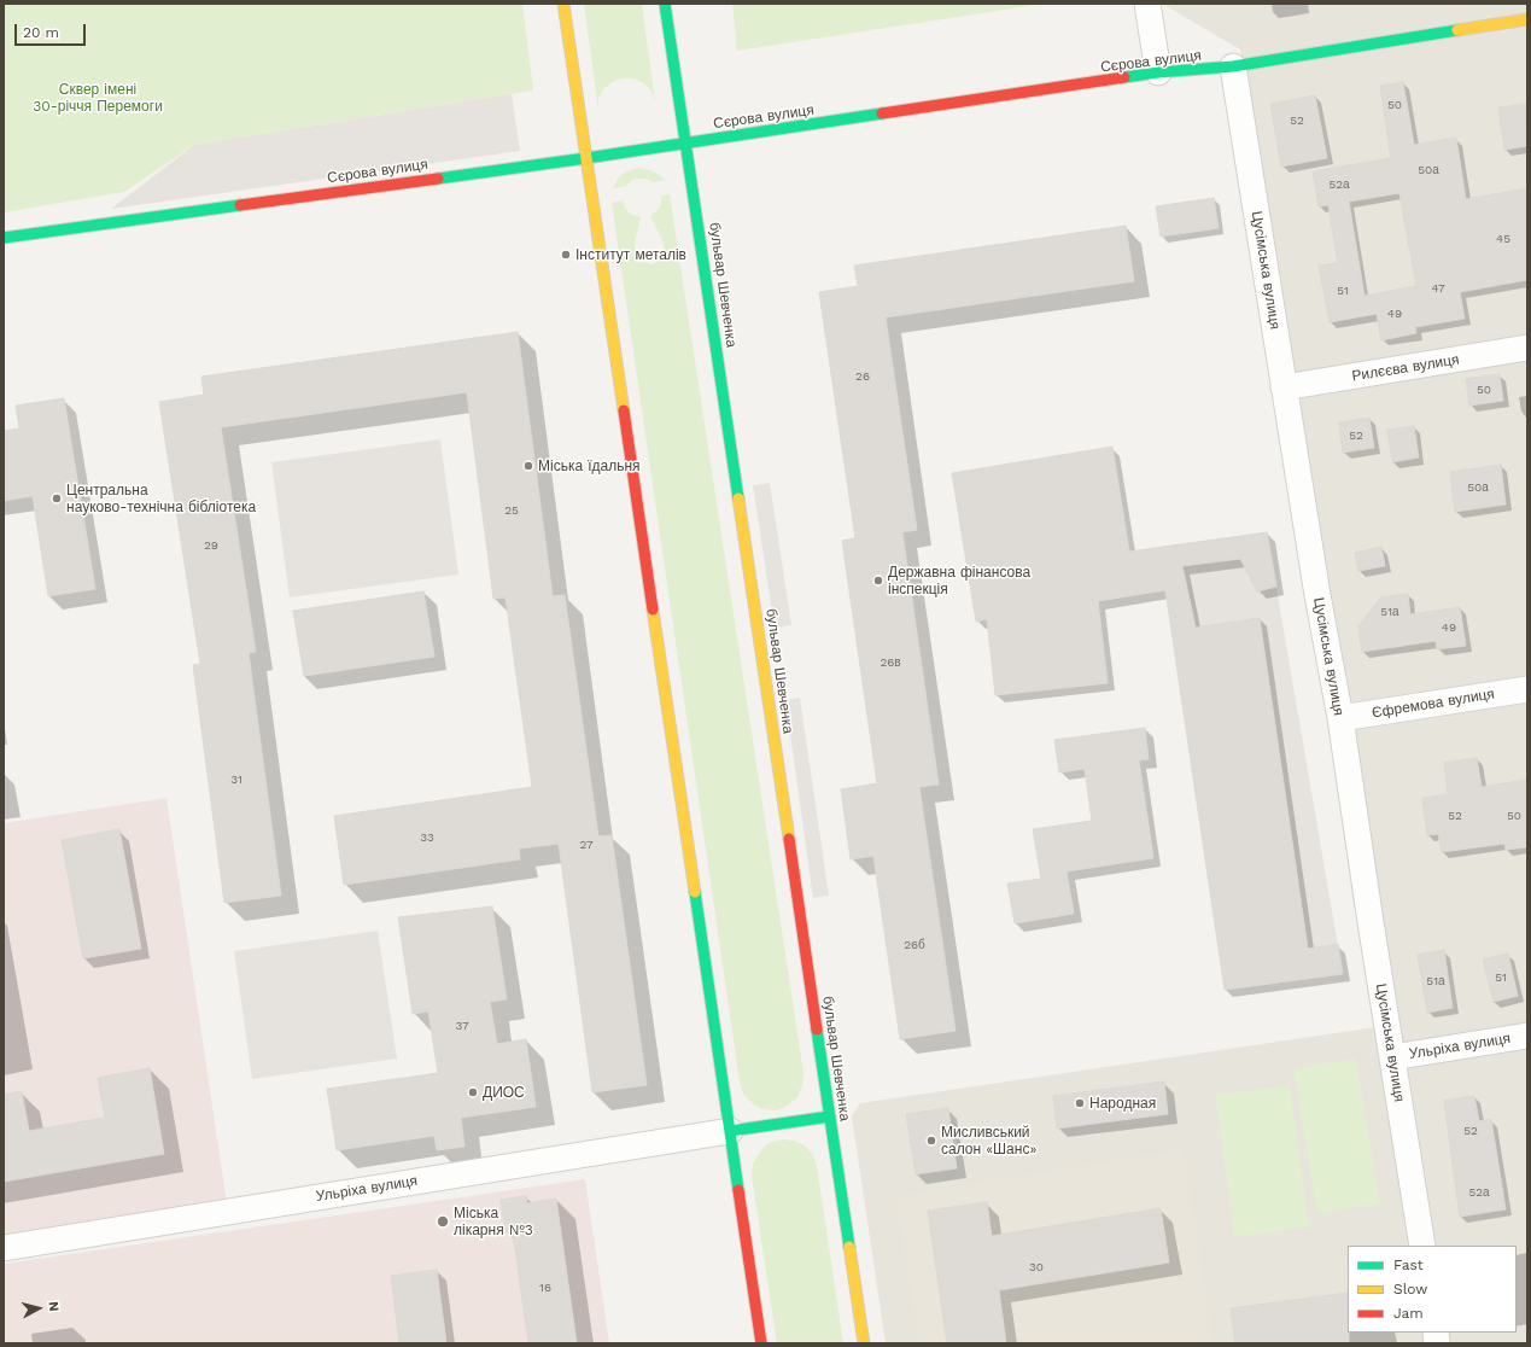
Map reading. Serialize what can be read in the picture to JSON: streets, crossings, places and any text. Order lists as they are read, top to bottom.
{
  "streets": {
    "main road": ["Сєрова вулиця", "бульвар Шевченка"],
    "street": [
      "Цусімська вулиця",
      "Рилєєва вулиця",
      "Єфремова вулиця",
      "Ульріха вулиця"
    ]
  },
  "crossings": [
    ["Сєрова вулиця", "Цусімська вулиця"],
    ["Сєрова вулиця", "бульвар Шевченка"],
    ["Цусімська вулиця", "Рилєєва вулиця"],
    ["Цусімська вулиця", "Єфремова вулиця"],
    ["Цусімська вулиця", "Ульріха вулиця"]
  ],
  "parks": ["Сквер імені 30-річчя Перемоги"],
  "places": [
    "Інститут металів",
    "Міська їдальня",
    "Центральна науково-технічна бібліотека",
    "Державна фінансова інспекція",
    "ДИОС",
    "Народная",
    "Мисливський салон «Шанс»",
    "Міська лікарня №3"
  ],
  "house_numbers": [
    "50",
    "52",
    "50а",
    "52а",
    "45",
    "47",
    "51",
    "49",
    "26",
    "50",
    "52",
    "50а",
    "25",
    "29",
    "51а",
    "49",
    "26в",
    "31",
    "52",
    "50",
    "33",
    "27",
    "26б",
    "51",
    "51а",
    "37",
    "52",
    "52а",
    "30",
    "16"
  ],
  "legend": ["Fast", "Slow", "Jam"],
  "scale_bar": "20 m",
  "north": "right"
}
